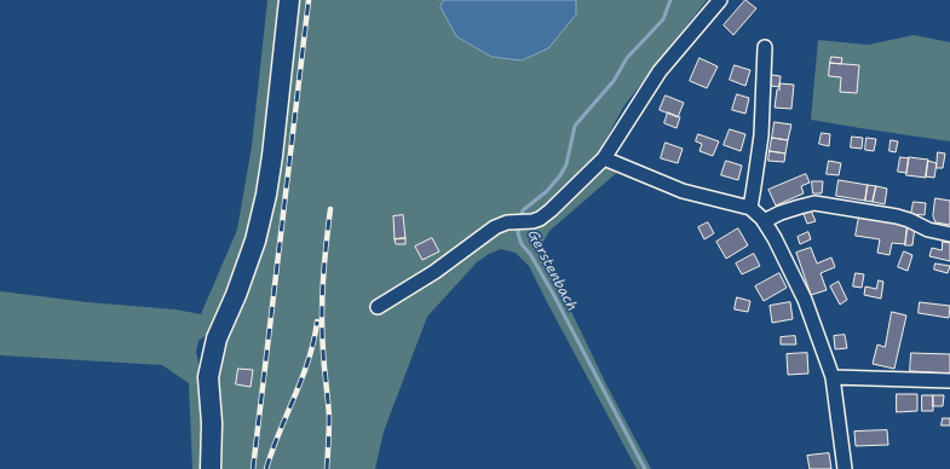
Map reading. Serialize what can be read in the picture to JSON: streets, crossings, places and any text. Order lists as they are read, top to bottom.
{
  "water": ["Gerstenbach"]
}
